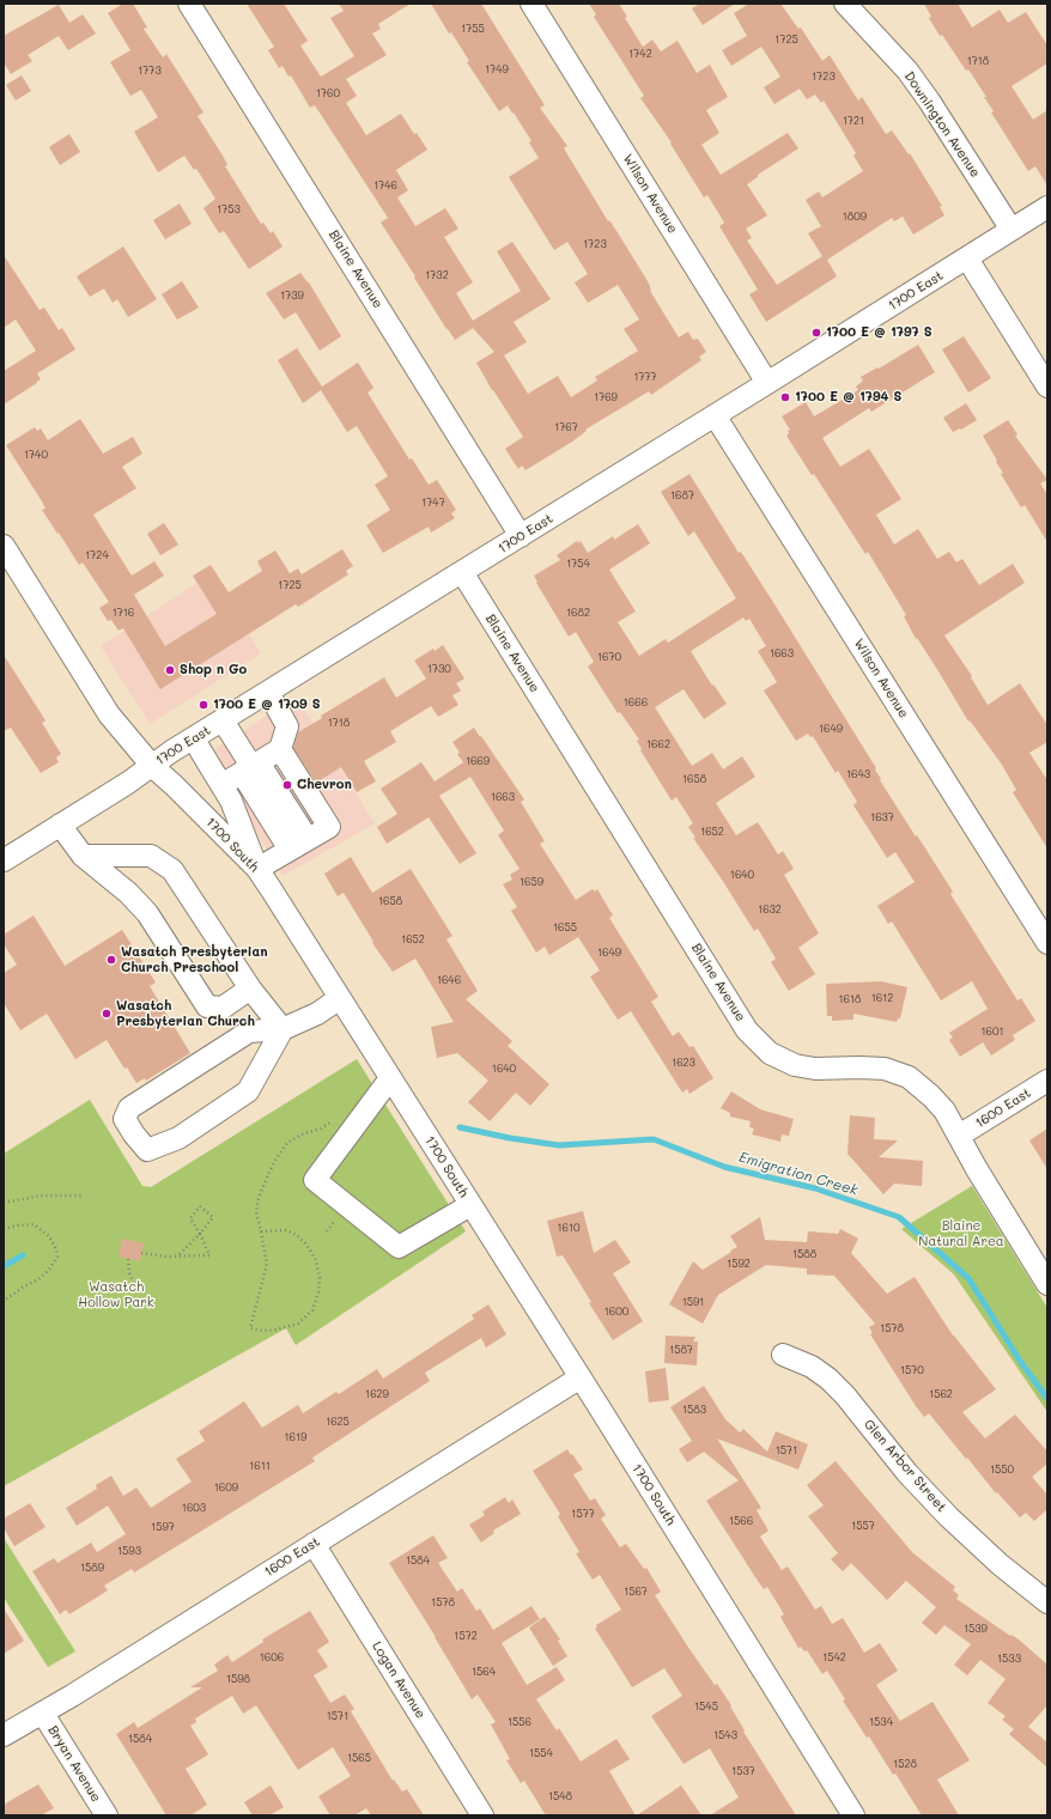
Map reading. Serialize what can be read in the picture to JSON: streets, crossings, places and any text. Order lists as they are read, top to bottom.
{
  "streets": {
    "street": [
      "Downington Avenue",
      "Wilson Avenue",
      "Blaine Avenue",
      "1700 East",
      "1700 South",
      "1600 East",
      "Glen Arbor Street",
      "Logan Avenue",
      "Bryan Avenue"
    ]
  },
  "crossings": [
    ["Downington Avenue", "1700 East"],
    ["Wilson Avenue", "1700 East"],
    ["Blaine Avenue", "1700 East"],
    ["Blaine Avenue", "1600 East"],
    ["1700 East", "1700 South"],
    ["1700 South", "1600 East"],
    ["1600 East", "Logan Avenue"],
    ["1600 East", "Bryan Avenue"]
  ],
  "water": ["Emigration Creek"],
  "parks": ["Blaine Natural Area", "Wasatch Hollow Park"],
  "places": [
    "1700 E @ 1797 S",
    "1700 E @ 1794 S",
    "Shop n Go",
    "1700 E @ 1709 S",
    "Chevron",
    "Wasatch Presbyterian Church Preschool",
    "Wasatch Presbyterian Church"
  ],
  "house_numbers": [
    "1755",
    "1725",
    "1742",
    "1718",
    "1749",
    "1773",
    "1723",
    "1760",
    "1721",
    "1746",
    "1753",
    "1809",
    "1723",
    "1732",
    "1739",
    "1777",
    "1769",
    "1767",
    "1740",
    "1687",
    "1747",
    "1724",
    "1754",
    "1725",
    "1716",
    "1682",
    "1663",
    "1670",
    "1730",
    "1666",
    "1718",
    "1649",
    "1662",
    "1669",
    "1643",
    "1658",
    "1663",
    "1637",
    "1652",
    "1640",
    "1659",
    "1658",
    "1632",
    "1655",
    "1652",
    "1649",
    "1646",
    "1612",
    "1618",
    "1601",
    "1623",
    "1640",
    "1610",
    "1588",
    "1592",
    "1591",
    "1600",
    "1578",
    "1587",
    "1570",
    "1629",
    "1562",
    "1583",
    "1625",
    "1619",
    "1571",
    "1611",
    "1550",
    "1609",
    "1603",
    "1577",
    "1566",
    "1557",
    "1597",
    "1593",
    "1584",
    "1589",
    "1567",
    "1578",
    "1539",
    "1572",
    "1606",
    "1542",
    "1533",
    "1564",
    "1598",
    "1545",
    "1571",
    "1556",
    "1534",
    "1543",
    "1584",
    "1554",
    "1565",
    "1528",
    "1537",
    "1548"
  ]
}
